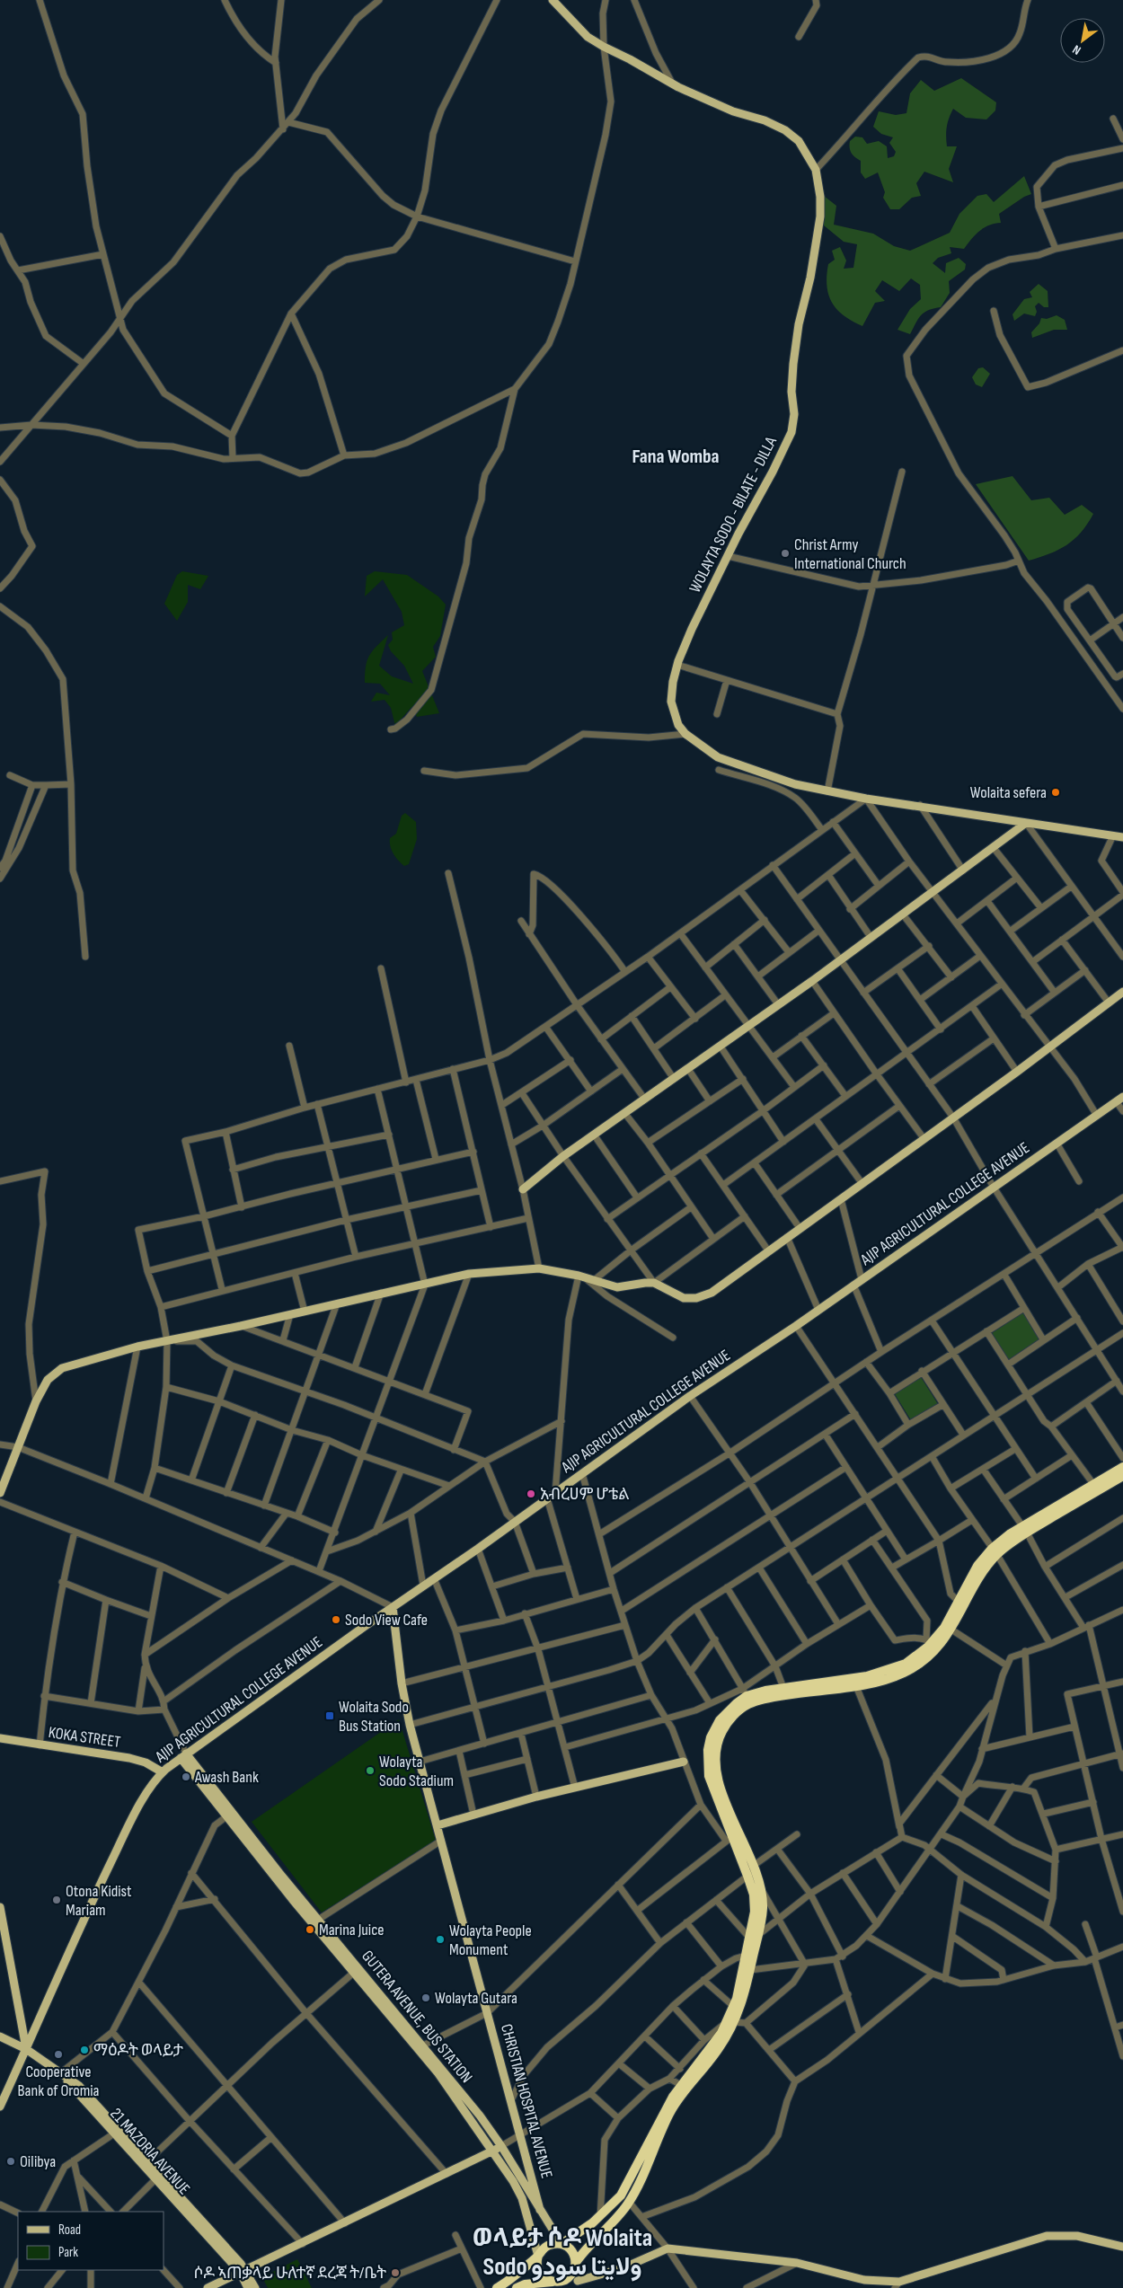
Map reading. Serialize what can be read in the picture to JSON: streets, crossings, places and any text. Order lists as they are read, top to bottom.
{
  "streets": {
    "main road": [
      "WOLAYTA SODO - BILATE - DILLA",
      "AJIP AGRICULTURAL COLLEGE AVENUE",
      "KOKA STREET",
      "GUTERA AVENUE, BUS STATION",
      "CHRISTIAN HOSPITAL AVENUE",
      "21 MAZORIA AVENUE"
    ]
  },
  "crossings": [
    ["AJIP AGRICULTURAL COLLEGE AVENUE", "KOKA STREET"],
    ["AJIP AGRICULTURAL COLLEGE AVENUE", "CHRISTIAN HOSPITAL AVENUE"],
    ["GUTERA AVENUE, BUS STATION", "CHRISTIAN HOSPITAL AVENUE"]
  ],
  "districts": ["Fana Womba", "ወላይታ ሶዶ Wolaita Sodo ولايتا سودو"],
  "places": {
    "other": [
      "Christ Army International Church",
      "Wolaita sefera",
      "አብረሀም ሆቴል",
      "Sodo View Cafe",
      "Wolayta Sodo Stadium",
      "Awash Bank",
      "Otona Kidist Mariam",
      "Marina Juice",
      "Wolayta People Monument",
      "Wolayta Gutara",
      "ማዕዶት ወላይታ",
      "Cooperative Bank of Oromia",
      "Oilibya",
      "ሶዶ ኣጠቃላይ ሁለተኛ ደረጃ ት/ቤት"
    ],
    "transit": ["Wolaita Sodo Bus Station"]
  },
  "legend": ["Road", "Park"],
  "north": "bottom left"
}
